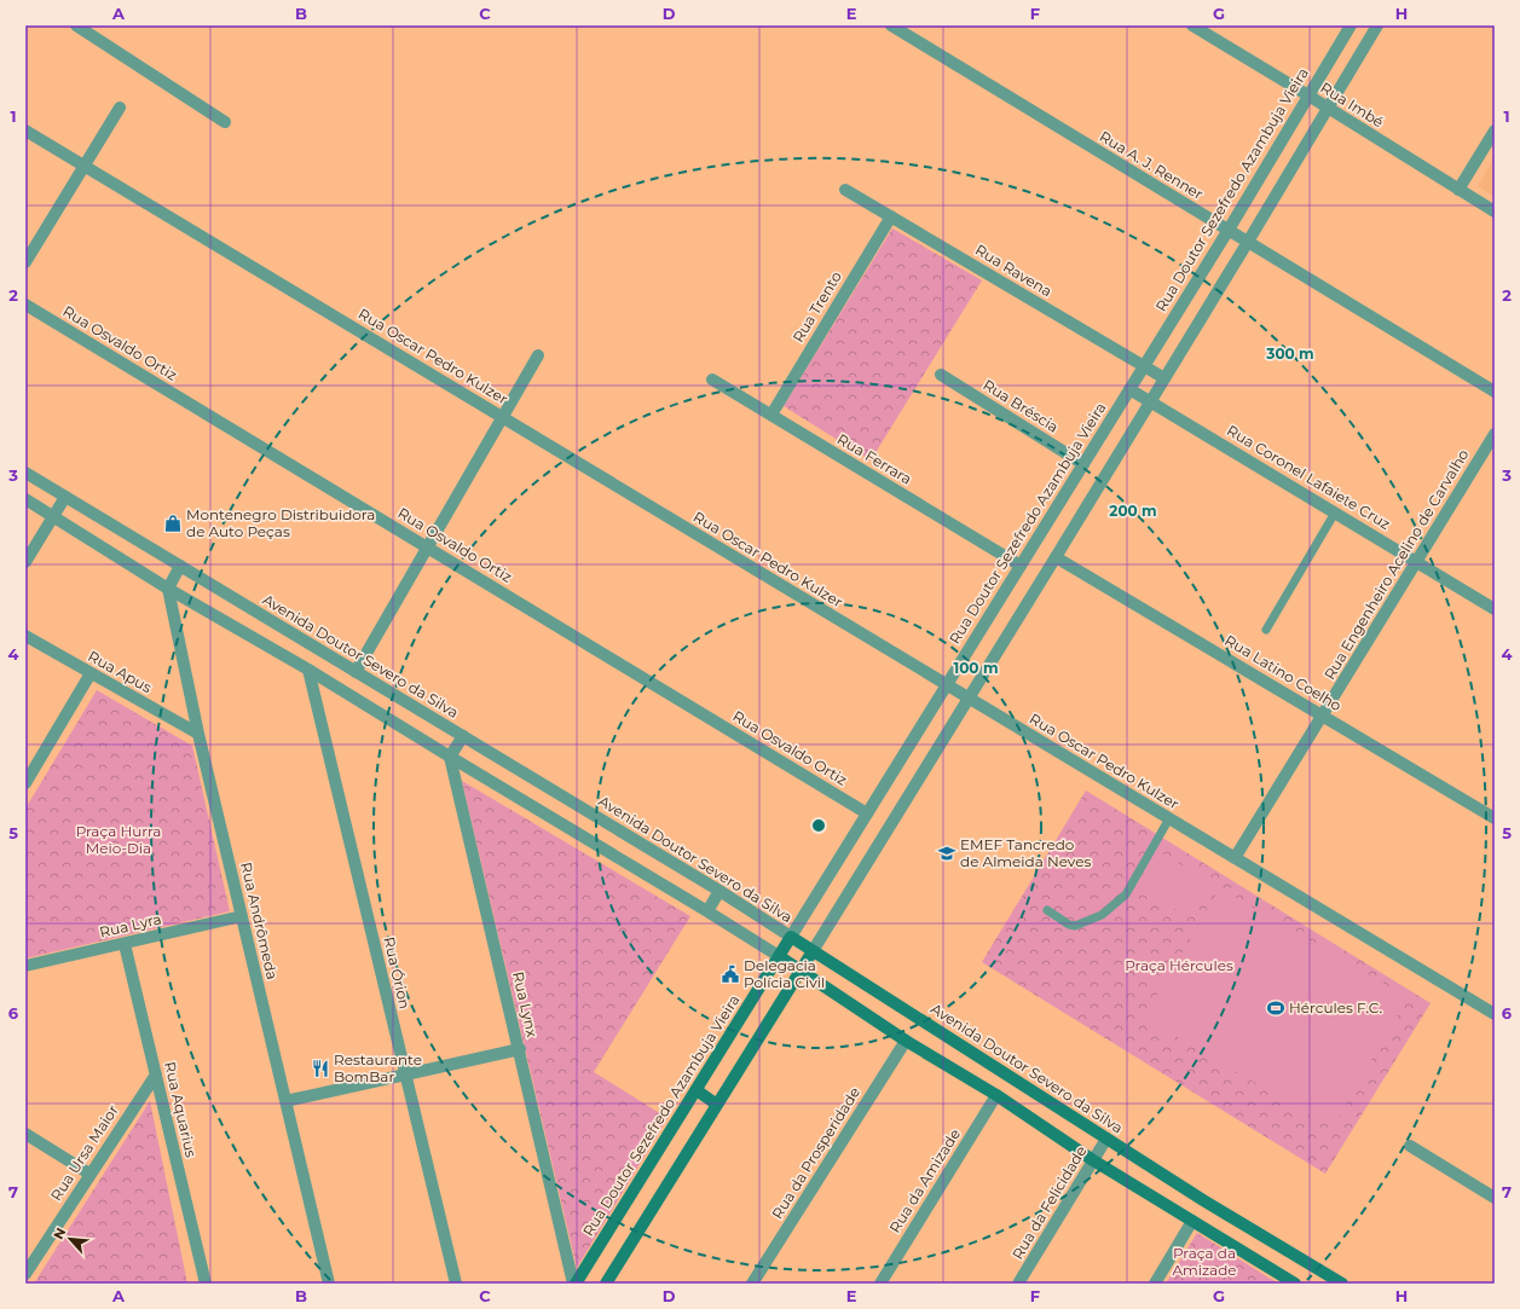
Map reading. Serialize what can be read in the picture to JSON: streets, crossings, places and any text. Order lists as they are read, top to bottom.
{
  "streets": {
    "main road": ["Rua Doutor Sezefredo Azambuja Vieira", "Avenida Doutor Severo da Silva"],
    "street": [
      "Rua Imbé",
      "Rua A. J. Renner",
      "Rua Ravena",
      "Rua Trento",
      "Rua Osvaldo Ortiz",
      "Rua Oscar Pedro Kulzer",
      "Rua Bréscia",
      "Rua Ferrara",
      "Rua Coronel Lafaiete Cruz",
      "Rua Engenheiro Acelino de Carvalho",
      "Rua Apus",
      "Rua Latino Coelho",
      "Rua Andrômeda",
      "Rua Lyra",
      "Rua Órion",
      "Rua Lynx",
      "Rua Aquarius",
      "Rua Ursa Maior",
      "Rua da Prosperidade",
      "Rua da Amizade",
      "Rua da Felicidade"
    ]
  },
  "crossings": [
    ["Rua Imbé", "Rua Doutor Sezefredo Azambuja Vieira"],
    ["Rua A. J. Renner", "Rua Doutor Sezefredo Azambuja Vieira"],
    ["Rua Doutor Sezefredo Azambuja Vieira", "Rua Ravena"],
    ["Rua Doutor Sezefredo Azambuja Vieira", "Rua Osvaldo Ortiz"],
    ["Rua Doutor Sezefredo Azambuja Vieira", "Rua Oscar Pedro Kulzer"],
    ["Rua Doutor Sezefredo Azambuja Vieira", "Rua Bréscia"],
    ["Rua Doutor Sezefredo Azambuja Vieira", "Rua Ferrara"],
    ["Rua Doutor Sezefredo Azambuja Vieira", "Rua Coronel Lafaiete Cruz"],
    ["Rua Doutor Sezefredo Azambuja Vieira", "Avenida Doutor Severo da Silva"],
    ["Rua Doutor Sezefredo Azambuja Vieira", "Rua Lynx"],
    ["Rua Ravena", "Rua Trento"],
    ["Rua Trento", "Rua Ferrara"],
    ["Rua Oscar Pedro Kulzer", "Rua Engenheiro Acelino de Carvalho"],
    ["Rua Coronel Lafaiete Cruz", "Rua Engenheiro Acelino de Carvalho"],
    ["Rua Engenheiro Acelino de Carvalho", "Rua Latino Coelho"],
    ["Avenida Doutor Severo da Silva", "Rua da Felicidade"],
    ["Rua Apus", "Rua Andrômeda"],
    ["Rua Andrômeda", "Rua Lyra"],
    ["Rua Lyra", "Rua Aquarius"],
    ["Rua Aquarius", "Rua Ursa Maior"]
  ],
  "parks": ["Praça Hurra Meio-Dia", "Praça Hércules", "Praça da Amizade"],
  "places": {
    "shop": ["Montenegro Distribuidora de Auto Peças"],
    "school or university": ["EMEF Tancredo de Almeida Neves"],
    "public building": ["Delegacia Polícia Civil"],
    "sports": ["Hércules F.C."],
    "restaurant": ["Restaurante BomBar"]
  },
  "north": "top left",
  "grid": {
    "columns": [
      "A",
      "B",
      "C",
      "D",
      "E",
      "F",
      "G",
      "H"
    ],
    "rows": [
      "1",
      "2",
      "3",
      "4",
      "5",
      "6",
      "7"
    ]
  },
  "rings": ["300 m", "200 m", "100 m"]
}
